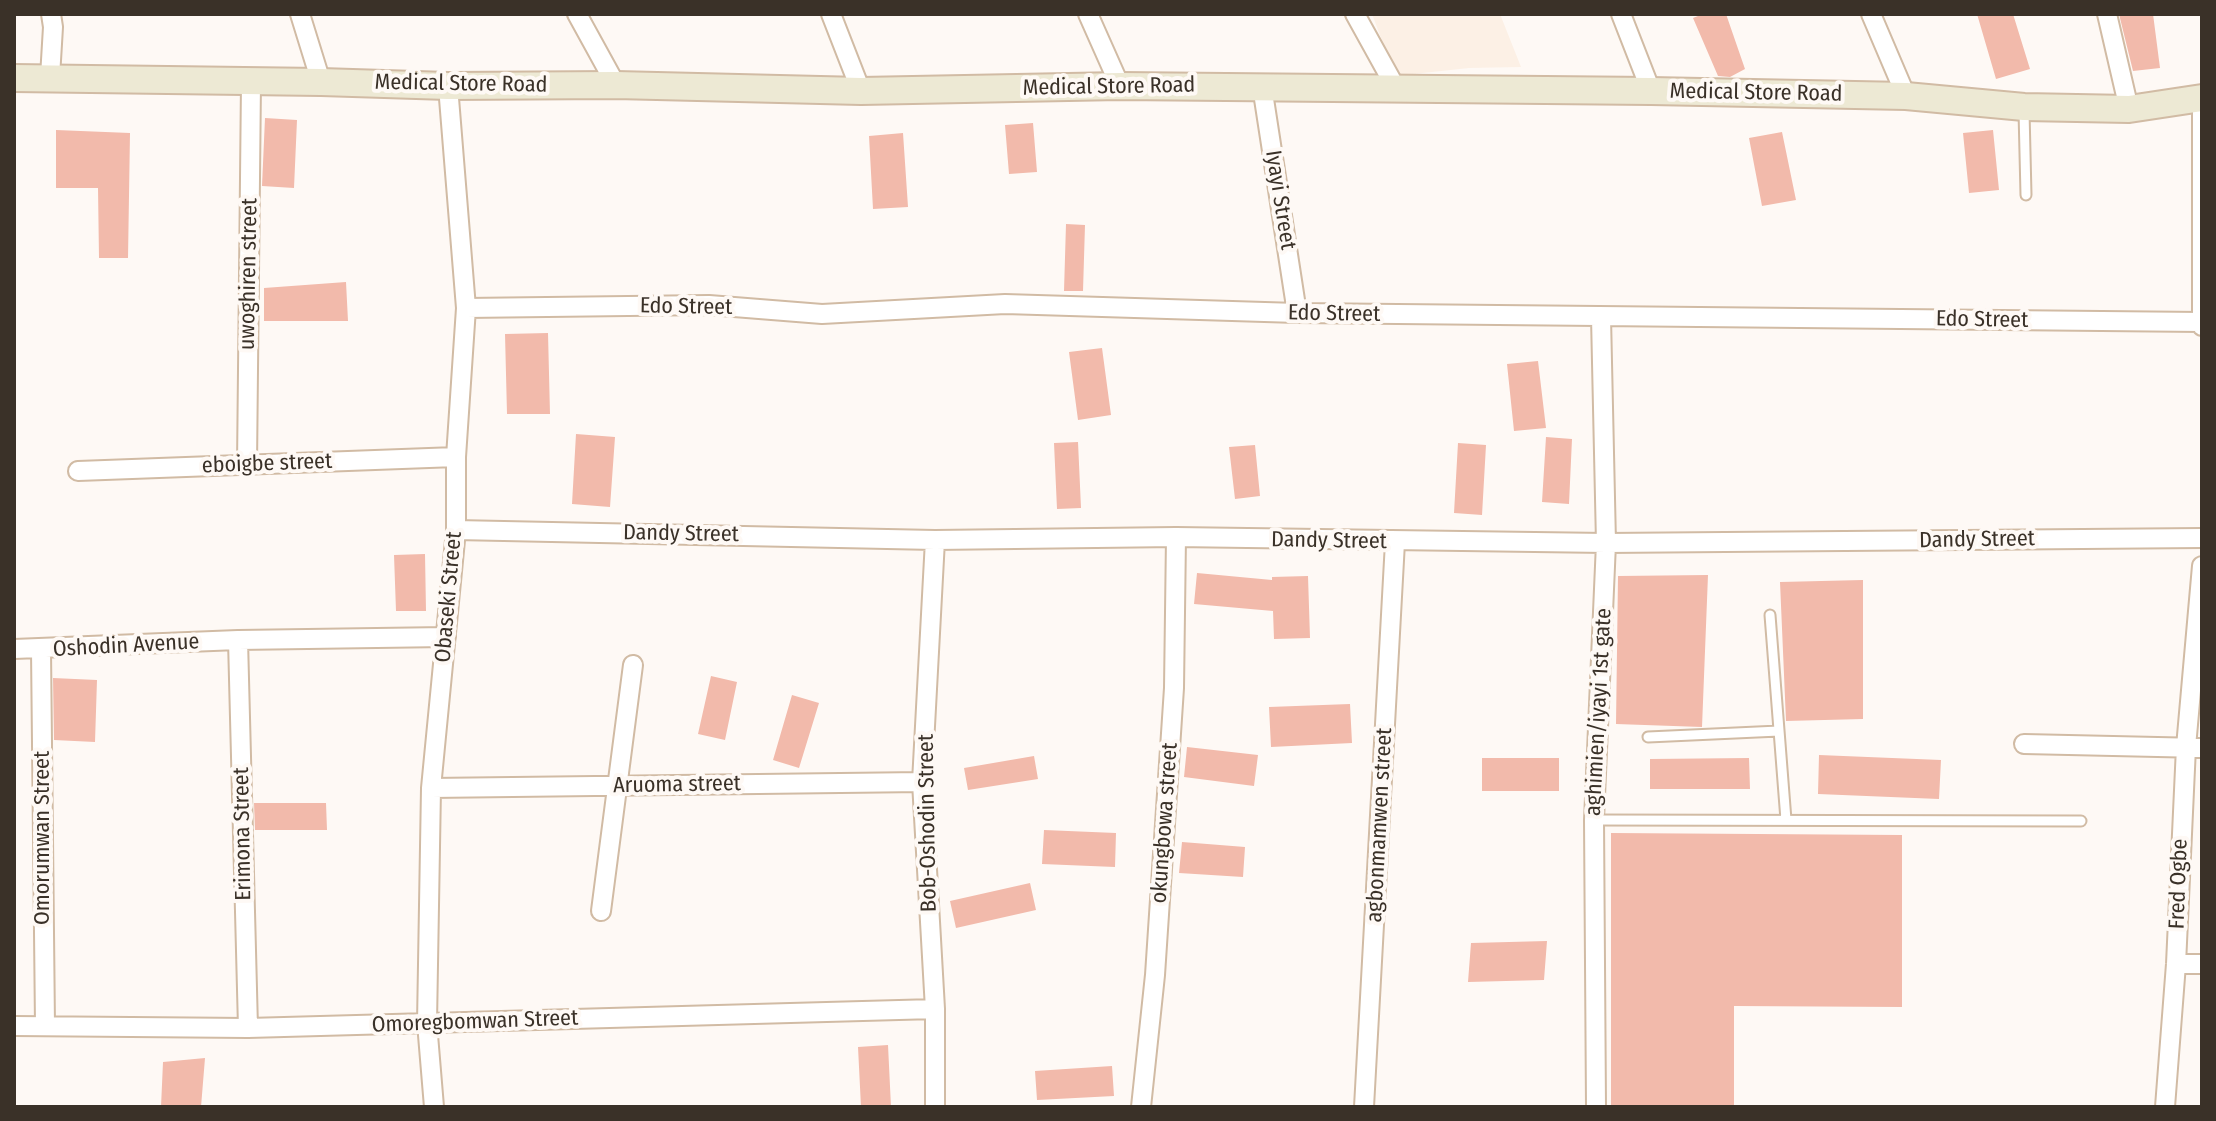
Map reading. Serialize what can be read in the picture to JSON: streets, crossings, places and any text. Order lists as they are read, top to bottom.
{
  "streets": {
    "street": [
      "Medical Store Road",
      "Iyayi Street",
      "uwoghiren street",
      "Edo Street",
      "eboigbe street",
      "Dandy Street",
      "Obaseki Street",
      "Oshodin Avenue",
      "aghimien/iyayi 1st gate",
      "Aruoma street",
      "Bob-Oshodin Street",
      "okungbowa street",
      "agbonmamwen street",
      "Erimona Street",
      "Omorumwan Street",
      "Fred Ogbe",
      "Omoregbomwan Street"
    ]
  },
  "crossings": [
    ["Medical Store Road", "Iyayi Street"],
    ["Medical Store Road", "uwoghiren street"],
    ["Medical Store Road", "Obaseki Street"],
    ["Iyayi Street", "Edo Street"],
    ["uwoghiren street", "eboigbe street"],
    ["Edo Street", "Obaseki Street"],
    ["Edo Street", "aghimien/iyayi 1st gate"],
    ["eboigbe street", "Obaseki Street"],
    ["Dandy Street", "Obaseki Street"],
    ["Dandy Street", "aghimien/iyayi 1st gate"],
    ["Dandy Street", "Bob-Oshodin Street"],
    ["Dandy Street", "okungbowa street"],
    ["Dandy Street", "agbonmamwen street"],
    ["Obaseki Street", "Oshodin Avenue"],
    ["Obaseki Street", "Aruoma street"],
    ["Obaseki Street", "Omoregbomwan Street"],
    ["Oshodin Avenue", "Erimona Street"],
    ["Oshodin Avenue", "Omorumwan Street"],
    ["Aruoma street", "Bob-Oshodin Street"],
    ["Bob-Oshodin Street", "Omoregbomwan Street"],
    ["Erimona Street", "Omoregbomwan Street"],
    ["Omorumwan Street", "Omoregbomwan Street"]
  ]
}
